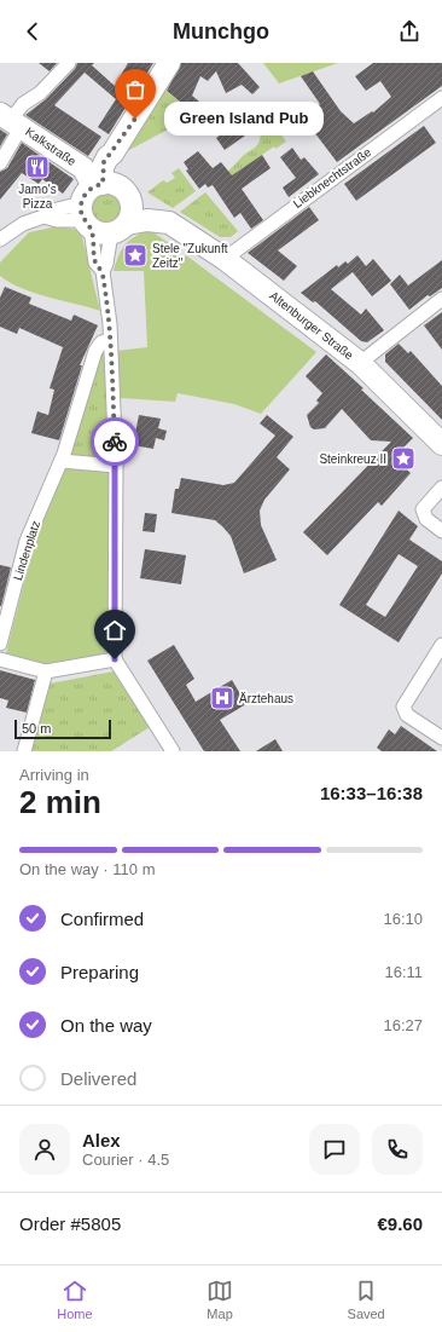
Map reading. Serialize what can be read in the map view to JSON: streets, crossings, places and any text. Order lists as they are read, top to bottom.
{
  "streets": {
    "main road": ["Kalkstraße", "Altenburger Straße"],
    "street": ["Liebknechtstraße", "Lindenplatz"]
  },
  "crossings": [
    ["Kalkstraße", "Altenburger Straße"],
    ["Liebknechtstraße", "Altenburger Straße"]
  ],
  "places": {
    "other": ["Green Island Pub"],
    "restaurant": ["Jamo's Pizza"],
    "place": ["Stele \"Zukunft Zeitz\"", "Steinkreuz II"],
    "hospital": ["Ärztehaus"]
  },
  "scale_bar": "50 m",
  "page": {
    "header": "Munchgo",
    "bubble": "Green Island Pub",
    "scale": "50 m",
    "heading": ["2 min", "Arriving in", "16:33–16:38"],
    "panel": [
      "Alex",
      "Courier · 4.5",
      "Order #5805",
      "€9.60"
    ],
    "bar": "On the way · 110 m",
    "list": [
      ["Confirmed", "16:10"],
      ["Preparing", "16:11"],
      ["On the way", "16:27"],
      "Delivered"
    ],
    "tabs": ["Home", "Map", "Saved"]
  }
}
